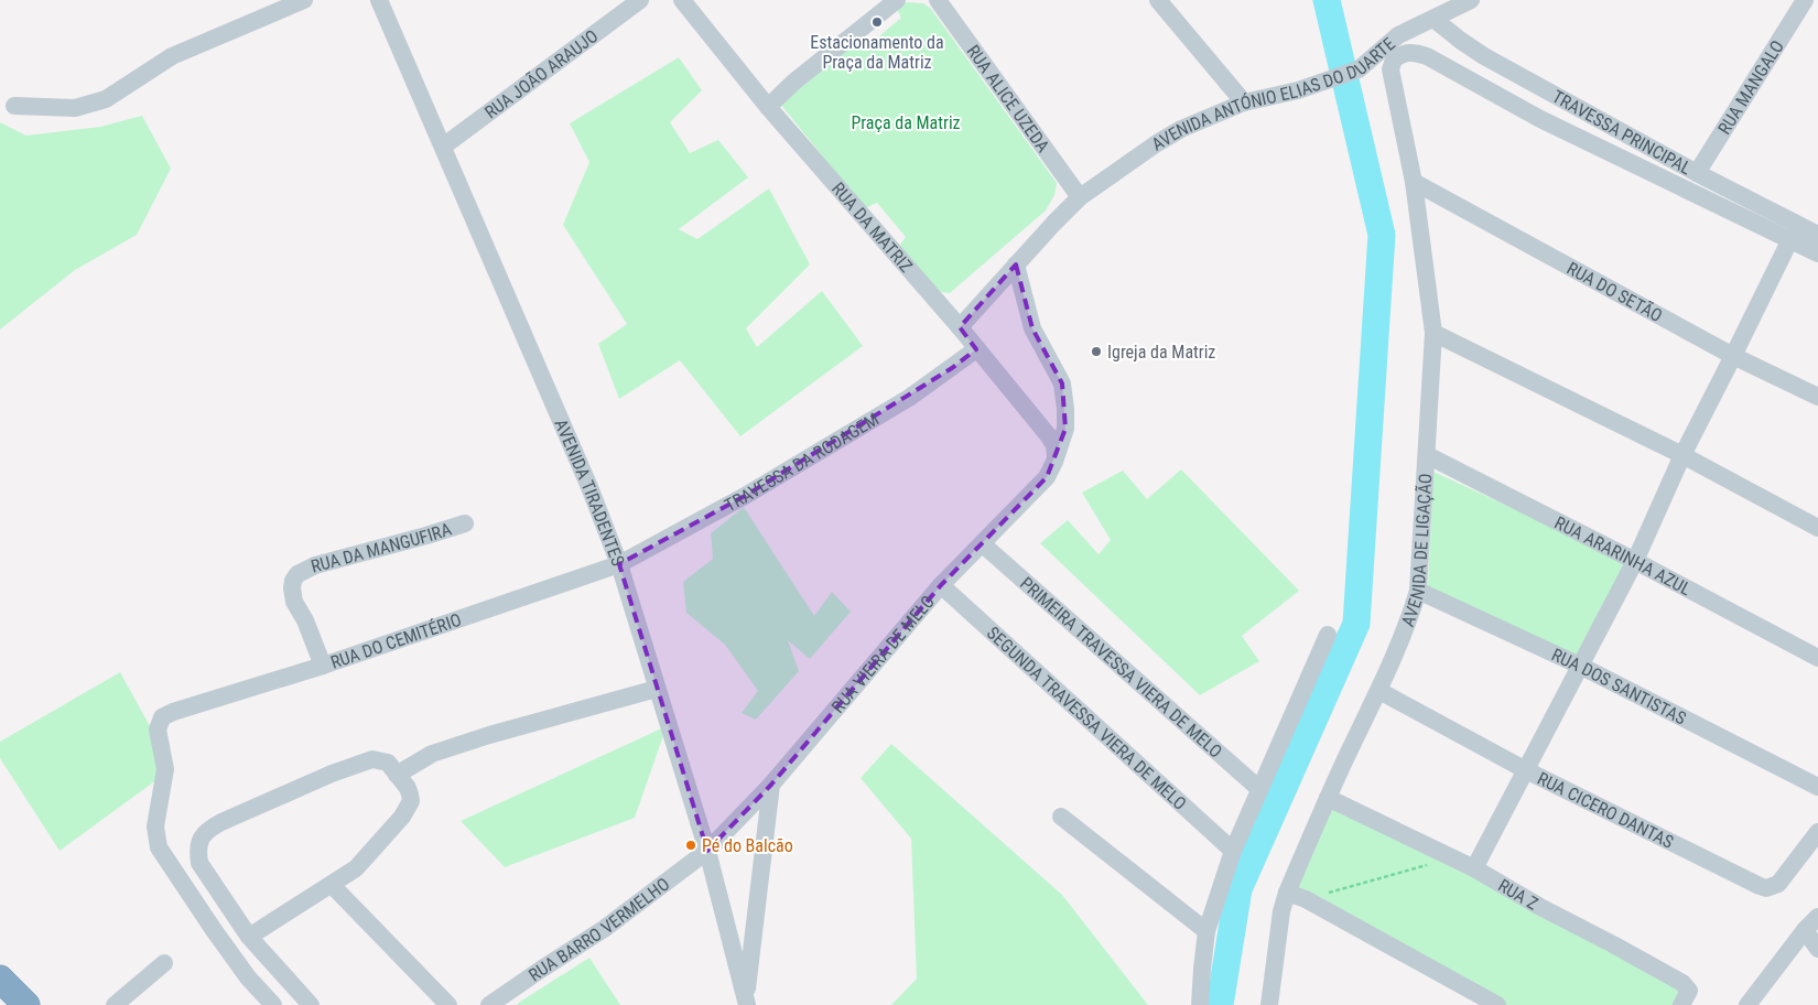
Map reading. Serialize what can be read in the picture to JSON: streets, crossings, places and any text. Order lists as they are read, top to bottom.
{
  "streets": {
    "street": [
      "RUA JOÃO ARAUJO",
      "RUA MANGALO",
      "AVENIDA ANTÓNIO ELIAS DO DUARTE",
      "RUA ALICE UZEDA",
      "TRAVESSA PRINCIPAL",
      "RUA DA MATRIZ",
      "RUA DO SETÃO",
      "TRAVESSA DA RODAGEM",
      "AVENIDA TIRADENTES",
      "RUA DA MANGUFIRA",
      "AVENIDA DE LIGAÇÃO",
      "RUA ARARINHA AZUL",
      "RUA DO CEMITÉRIO",
      "RUA VIEIRA DE MELO",
      "PRIMEIRA TRAVESSA VIERA DE MELO",
      "RUA DOS SANTISTAS",
      "SEGUNDA TRAVESSA VIERA DE MELO",
      "RUA CICERO DANTAS",
      "RUA Z",
      "RUA BARRO VERMELHO"
    ]
  },
  "crossings": [
    ["RUA JOÃO ARAUJO", "AVENIDA TIRADENTES"],
    ["RUA MANGALO", "TRAVESSA PRINCIPAL"],
    ["AVENIDA ANTÓNIO ELIAS DO DUARTE", "RUA ALICE UZEDA"],
    ["AVENIDA ANTÓNIO ELIAS DO DUARTE", "TRAVESSA PRINCIPAL"],
    ["RUA DA MATRIZ", "TRAVESSA DA RODAGEM"],
    ["RUA DA MATRIZ", "RUA VIEIRA DE MELO"],
    ["RUA DO SETÃO", "AVENIDA DE LIGAÇÃO"],
    ["TRAVESSA DA RODAGEM", "AVENIDA TIRADENTES"],
    ["TRAVESSA DA RODAGEM", "RUA DO CEMITÉRIO"],
    ["AVENIDA TIRADENTES", "RUA DO CEMITÉRIO"],
    ["AVENIDA TIRADENTES", "RUA VIEIRA DE MELO"],
    ["AVENIDA TIRADENTES", "RUA BARRO VERMELHO"],
    ["RUA DA MANGUFIRA", "RUA DO CEMITÉRIO"],
    ["AVENIDA DE LIGAÇÃO", "RUA ARARINHA AZUL"],
    ["AVENIDA DE LIGAÇÃO", "RUA DOS SANTISTAS"],
    ["AVENIDA DE LIGAÇÃO", "RUA CICERO DANTAS"],
    ["AVENIDA DE LIGAÇÃO", "RUA Z"],
    ["RUA VIEIRA DE MELO", "PRIMEIRA TRAVESSA VIERA DE MELO"],
    ["RUA VIEIRA DE MELO", "SEGUNDA TRAVESSA VIERA DE MELO"],
    ["RUA VIEIRA DE MELO", "RUA BARRO VERMELHO"]
  ],
  "parks": ["Praça da Matriz"],
  "places": ["Estacionamento da Praça da Matriz", "Igreja da Matriz", "Pé do Balcão"]
}
